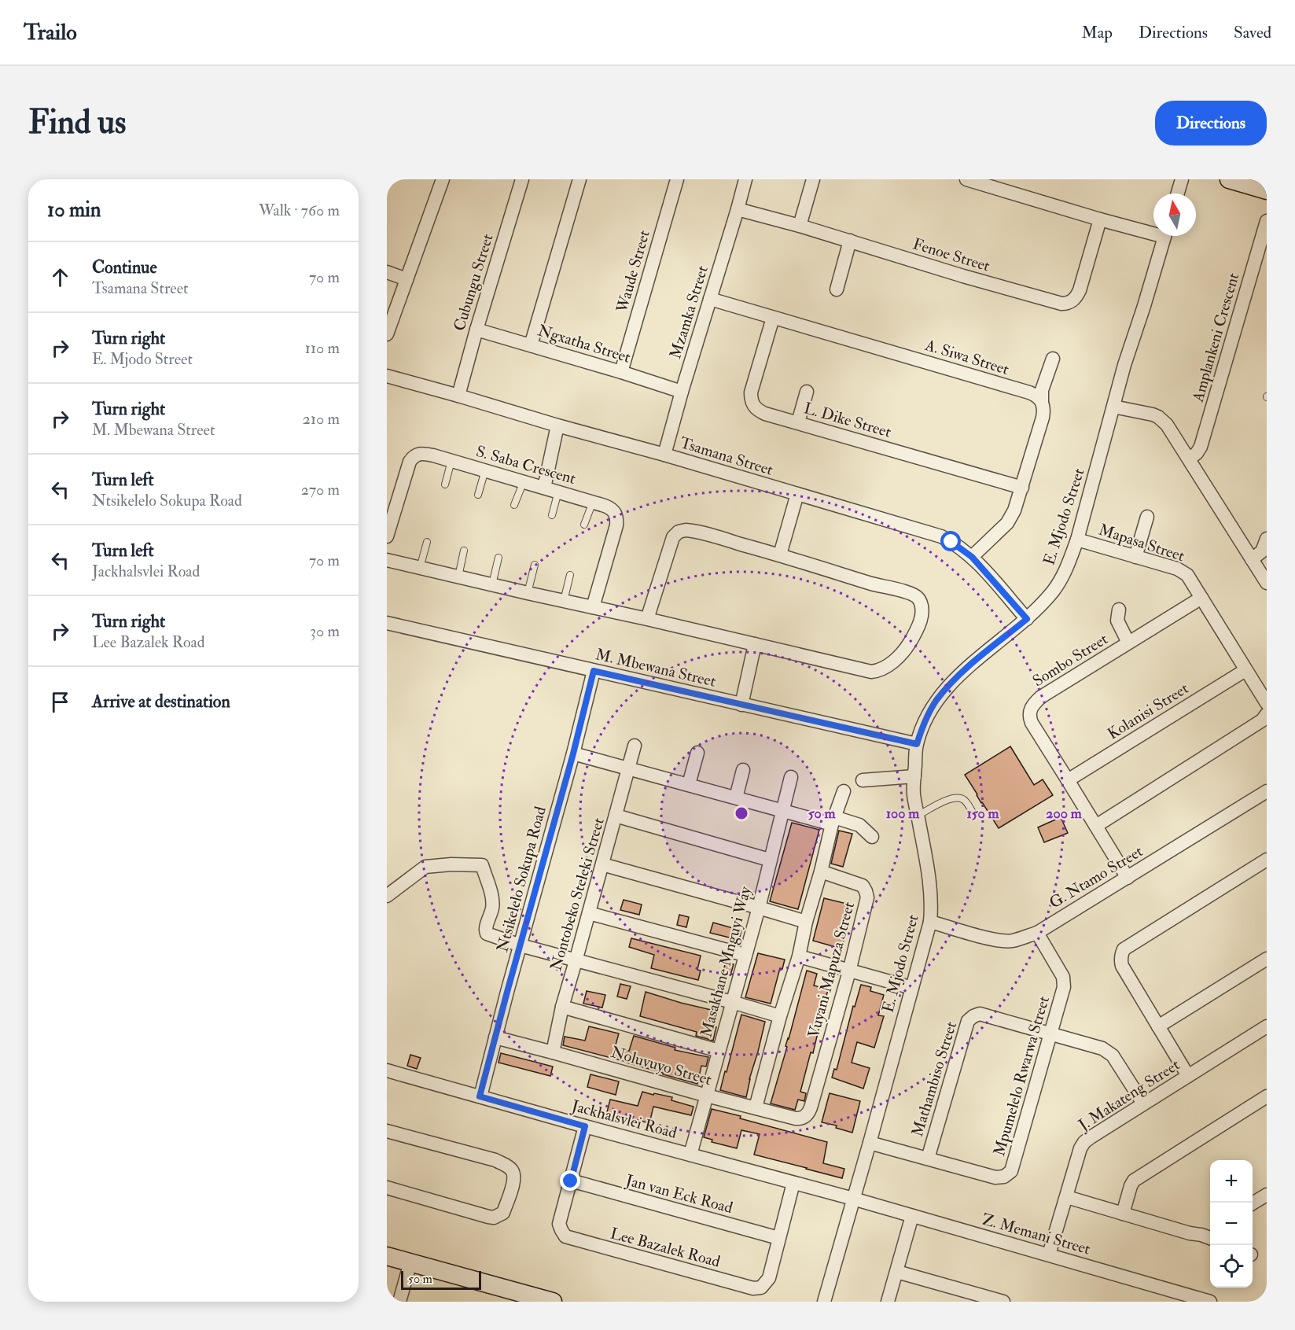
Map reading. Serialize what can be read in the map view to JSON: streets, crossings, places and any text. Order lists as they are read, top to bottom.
{
  "streets": {
    "street": [
      "Fenoe Street",
      "Waude Street",
      "Cubungu Street",
      "Mzamka Street",
      "Amplankeni Crescent",
      "Ngxatha Street",
      "A. Siwa Street",
      "L. Dike Street",
      "Tsamana Street",
      "S. Saba Crescent",
      "E. Mjodo Street",
      "Mapasa Street",
      "Sombo Street",
      "M. Mbewana Street",
      "Kolanisi Street",
      "G. Ntamo Street",
      "Ntsikelelo Sokupa Road",
      "Nontobeko Steleki Street",
      "Masakhane Mnguyi Way",
      "Vuyani Mapuza Street",
      "Noluvuyo Street",
      "Mpumelelo Rwarwa Street",
      "Mathambiso Street",
      "J. Makateng Street",
      "Jackhalsvlei Road",
      "Jan van Eck Road",
      "Z. Memani Street",
      "Lee Bazalek Road"
    ]
  },
  "crossings": [
    ["Fenoe Street", "Mzamka Street"],
    ["Waude Street", "Ngxatha Street"],
    ["Cubungu Street", "Ngxatha Street"],
    ["Cubungu Street", "Tsamana Street"],
    ["Mzamka Street", "Ngxatha Street"],
    ["Mzamka Street", "A. Siwa Street"],
    ["Mzamka Street", "Tsamana Street"],
    ["A. Siwa Street", "L. Dike Street"],
    ["Tsamana Street", "E. Mjodo Street"],
    ["E. Mjodo Street", "Mapasa Street"],
    ["E. Mjodo Street", "M. Mbewana Street"],
    ["E. Mjodo Street", "G. Ntamo Street"],
    ["E. Mjodo Street", "Mpumelelo Rwarwa Street"],
    ["E. Mjodo Street", "Jackhalsvlei Road"],
    ["E. Mjodo Street", "Z. Memani Street"],
    ["Mapasa Street", "Sombo Street"],
    ["Mapasa Street", "Kolanisi Street"],
    ["Sombo Street", "Kolanisi Street"],
    ["Sombo Street", "G. Ntamo Street"],
    ["M. Mbewana Street", "Ntsikelelo Sokupa Road"],
    ["G. Ntamo Street", "Mpumelelo Rwarwa Street"],
    ["Ntsikelelo Sokupa Road", "Noluvuyo Street"],
    ["Ntsikelelo Sokupa Road", "Jackhalsvlei Road"],
    ["Nontobeko Steleki Street", "Noluvuyo Street"],
    ["Masakhane Mnguyi Way", "Noluvuyo Street"],
    ["Masakhane Mnguyi Way", "Jackhalsvlei Road"],
    ["Vuyani Mapuza Street", "Noluvuyo Street"],
    ["Mpumelelo Rwarwa Street", "Mathambiso Street"],
    ["Mathambiso Street", "J. Makateng Street"],
    ["J. Makateng Street", "Z. Memani Street"],
    ["Jackhalsvlei Road", "Z. Memani Street"],
    ["Jackhalsvlei Road", "Lee Bazalek Road"],
    ["Jan van Eck Road", "Lee Bazalek Road"]
  ],
  "scale_bar": "50 m",
  "north": "top",
  "page": {
    "header": "Trailo",
    "nav": ["Map", "Directions", "Saved"],
    "buttons": "Directions",
    "title": "Find us",
    "heading": ["10 min", "Walk · 760 m"],
    "list": [
      ["Continue", "Tsamana Street", "70 m"],
      ["Turn right", "E. Mjodo Street", "110 m"],
      ["Turn right", "M. Mbewana Street", "210 m"],
      ["Turn left", "Ntsikelelo Sokupa Road", "270 m"],
      ["Turn left", "Jackhalsvlei Road", "70 m"],
      ["Turn right", "Lee Bazalek Road", "30 m"],
      "Arrive at destination"
    ],
    "map_buttons": ["+", "−"],
    "scale": "50 m"
  },
  "rings": [
    "50 m",
    "100 m",
    "150 m",
    "200 m"
  ]
}
